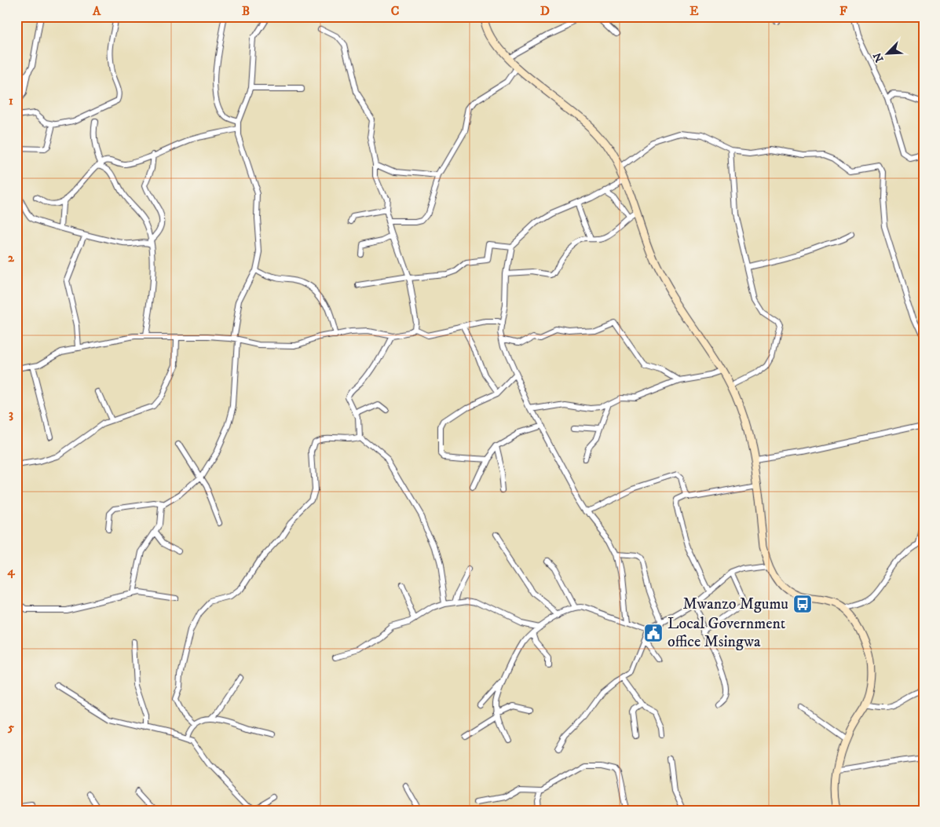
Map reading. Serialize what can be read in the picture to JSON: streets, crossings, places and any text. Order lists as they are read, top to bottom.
{
  "places": {
    "bus stop": ["Mwanzo Mgumu"],
    "public building": ["Local Government office Msingwa"]
  },
  "north": "bottom left",
  "grid": {
    "columns": [
      "A",
      "B",
      "C",
      "D",
      "E",
      "F"
    ],
    "rows": [
      "1",
      "2",
      "3",
      "4",
      "5"
    ]
  }
}
